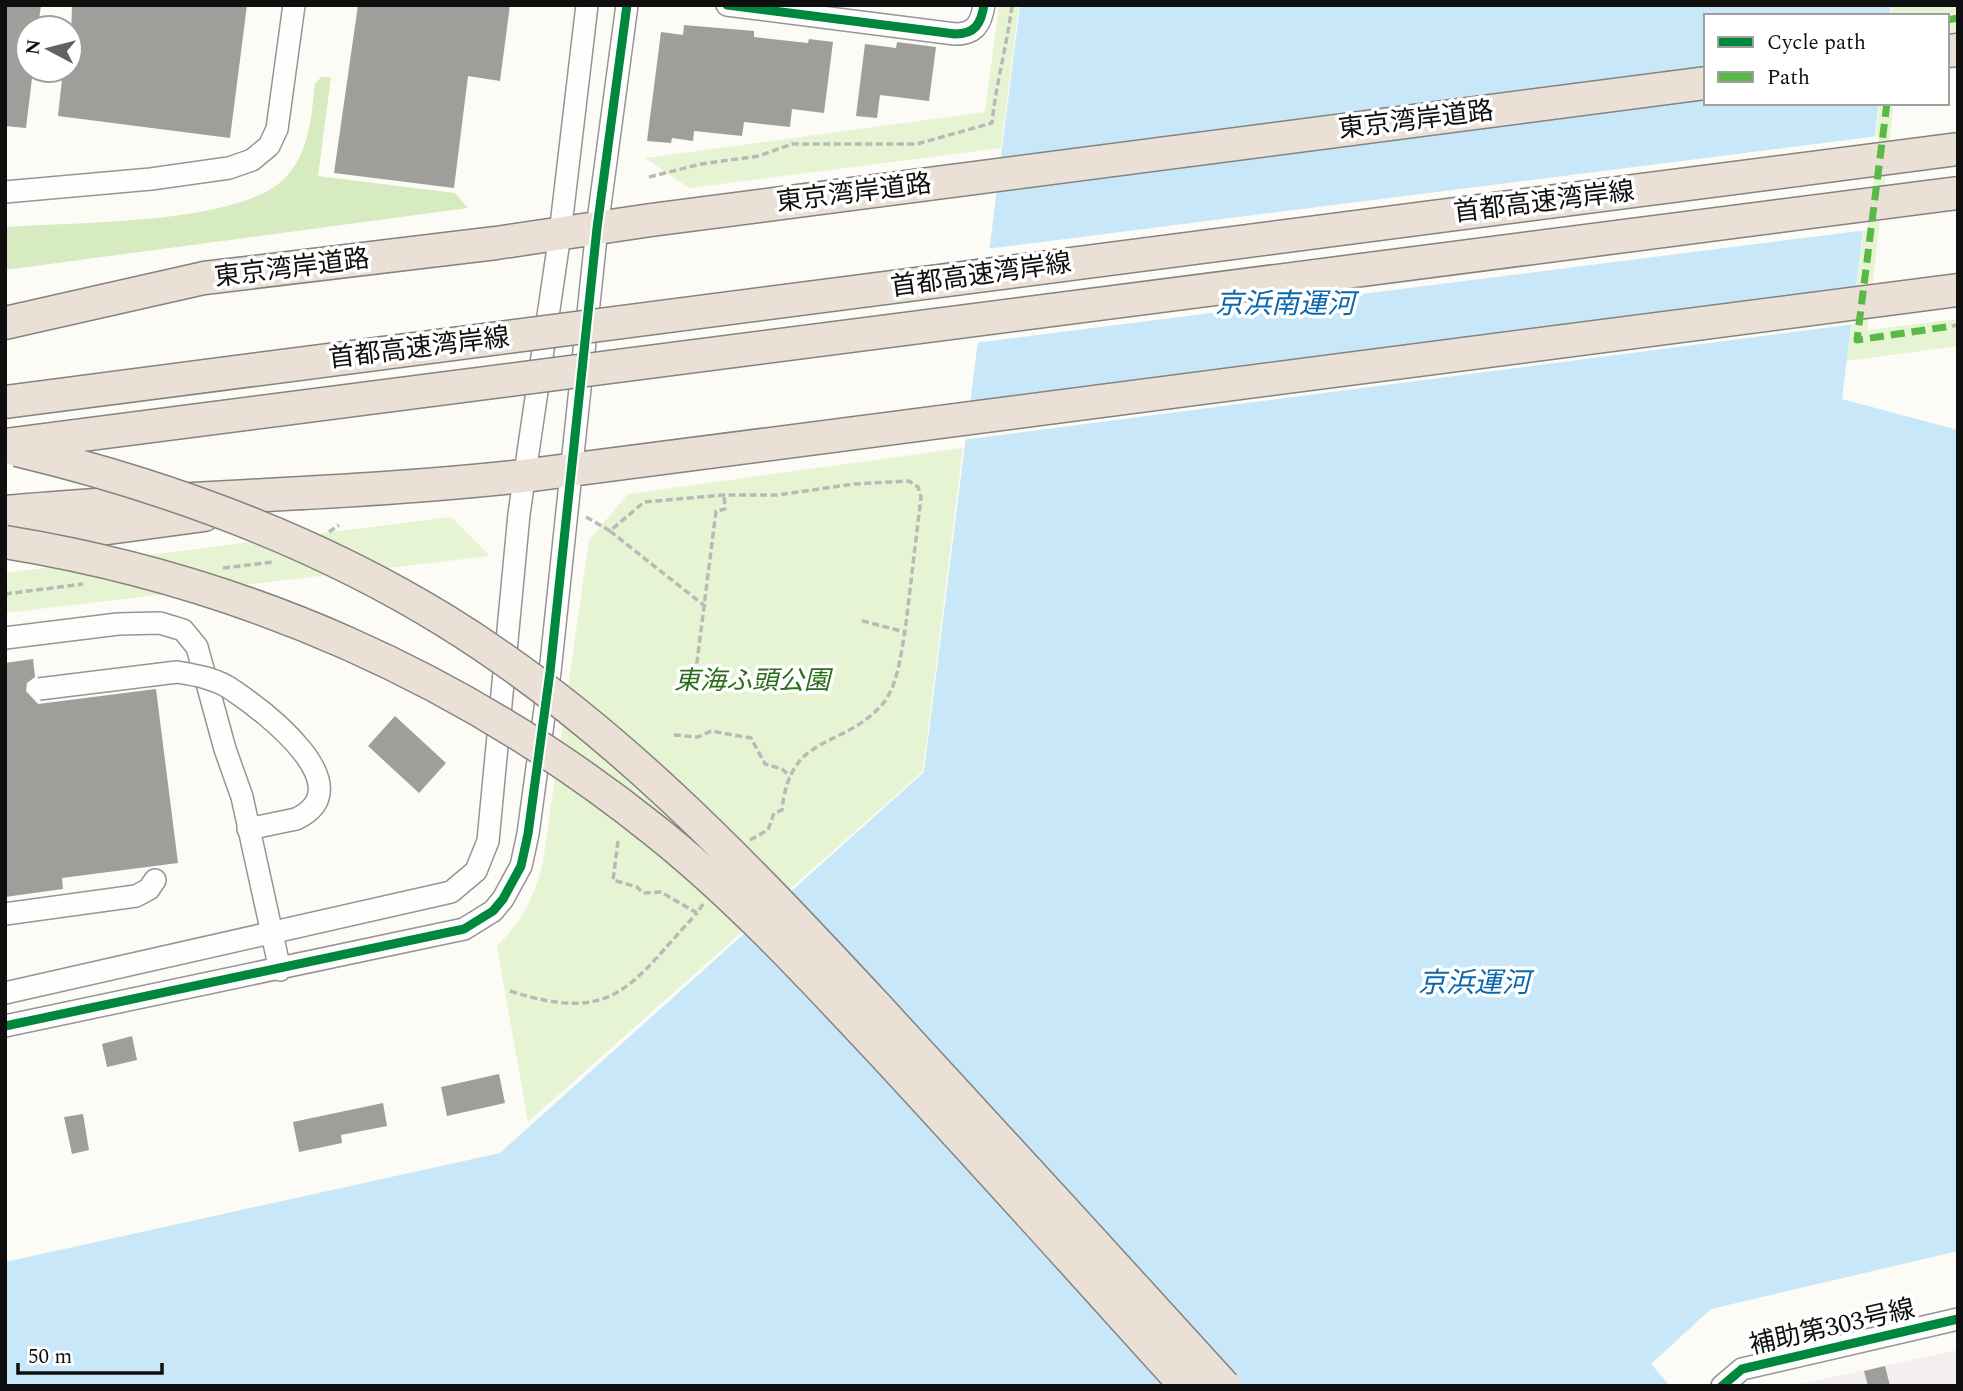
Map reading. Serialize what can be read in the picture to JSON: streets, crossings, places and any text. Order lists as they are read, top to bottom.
{
  "streets": {
    "highway": ["東京湾岸道路", "首都高速湾岸線"],
    "street": ["補助第303号線"]
  },
  "water": ["京浜南運河", "京浜運河"],
  "parks": ["東海ふ頭公園"],
  "legend": ["Cycle path", "Path"],
  "scale_bar": "50 m",
  "north": "left"
}
